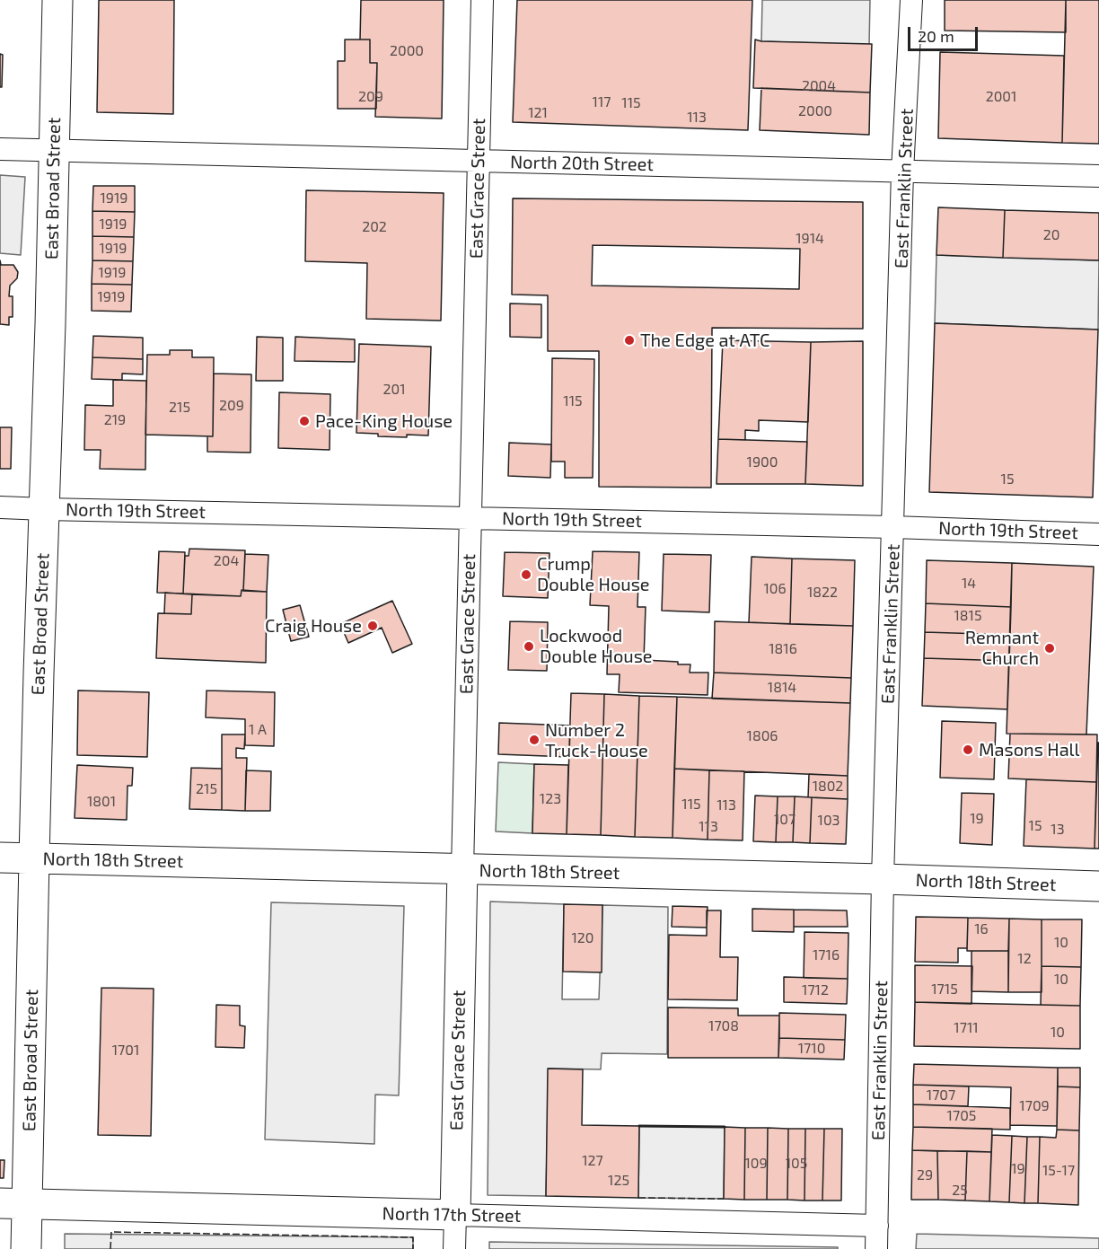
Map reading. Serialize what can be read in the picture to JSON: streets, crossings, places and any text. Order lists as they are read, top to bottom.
{
  "streets": {
    "main road": [
      "East Broad Street",
      "East Grace Street",
      "North 18th Street",
      "North 17th Street"
    ],
    "street": ["North 20th Street", "East Franklin Street", "North 19th Street"]
  },
  "crossings": [
    ["North 20th Street", "East Broad Street"],
    ["North 20th Street", "East Grace Street"],
    ["North 20th Street", "East Franklin Street"],
    ["East Broad Street", "North 19th Street"],
    ["East Broad Street", "North 18th Street"],
    ["East Broad Street", "North 17th Street"],
    ["East Grace Street", "North 19th Street"],
    ["East Grace Street", "North 18th Street"],
    ["East Grace Street", "North 17th Street"],
    ["East Franklin Street", "North 19th Street"],
    ["East Franklin Street", "North 18th Street"],
    ["East Franklin Street", "North 17th Street"]
  ],
  "places": [
    "The Edge at ATC",
    "Pace-King House",
    "Crump Double House",
    "Craig House",
    "Lockwood Double House",
    "Remnant Church",
    "Number 2 Truck-House",
    "Masons Hall"
  ],
  "house_numbers": [
    "2000",
    "2004",
    "209",
    "2001",
    "117",
    "115",
    "2000",
    "121",
    "113",
    "1919",
    "1919",
    "202",
    "20",
    "1914",
    "1919",
    "1919",
    "1919",
    "201",
    "115",
    "209",
    "215",
    "219",
    "1900",
    "15",
    "204",
    "14",
    "106",
    "1822",
    "1815",
    "1816",
    "1814",
    "1 A",
    "1806",
    "1802",
    "215",
    "123",
    "1801",
    "115",
    "113",
    "19",
    "107",
    "103",
    "15",
    "113",
    "13",
    "16",
    "120",
    "10",
    "1716",
    "12",
    "10",
    "1715",
    "1712",
    "1708",
    "1711",
    "10",
    "1710",
    "1701",
    "1707",
    "1709",
    "1705",
    "127",
    "109",
    "105",
    "19",
    "15-17",
    "29",
    "125",
    "25"
  ],
  "scale_bar": "20 m"
}
